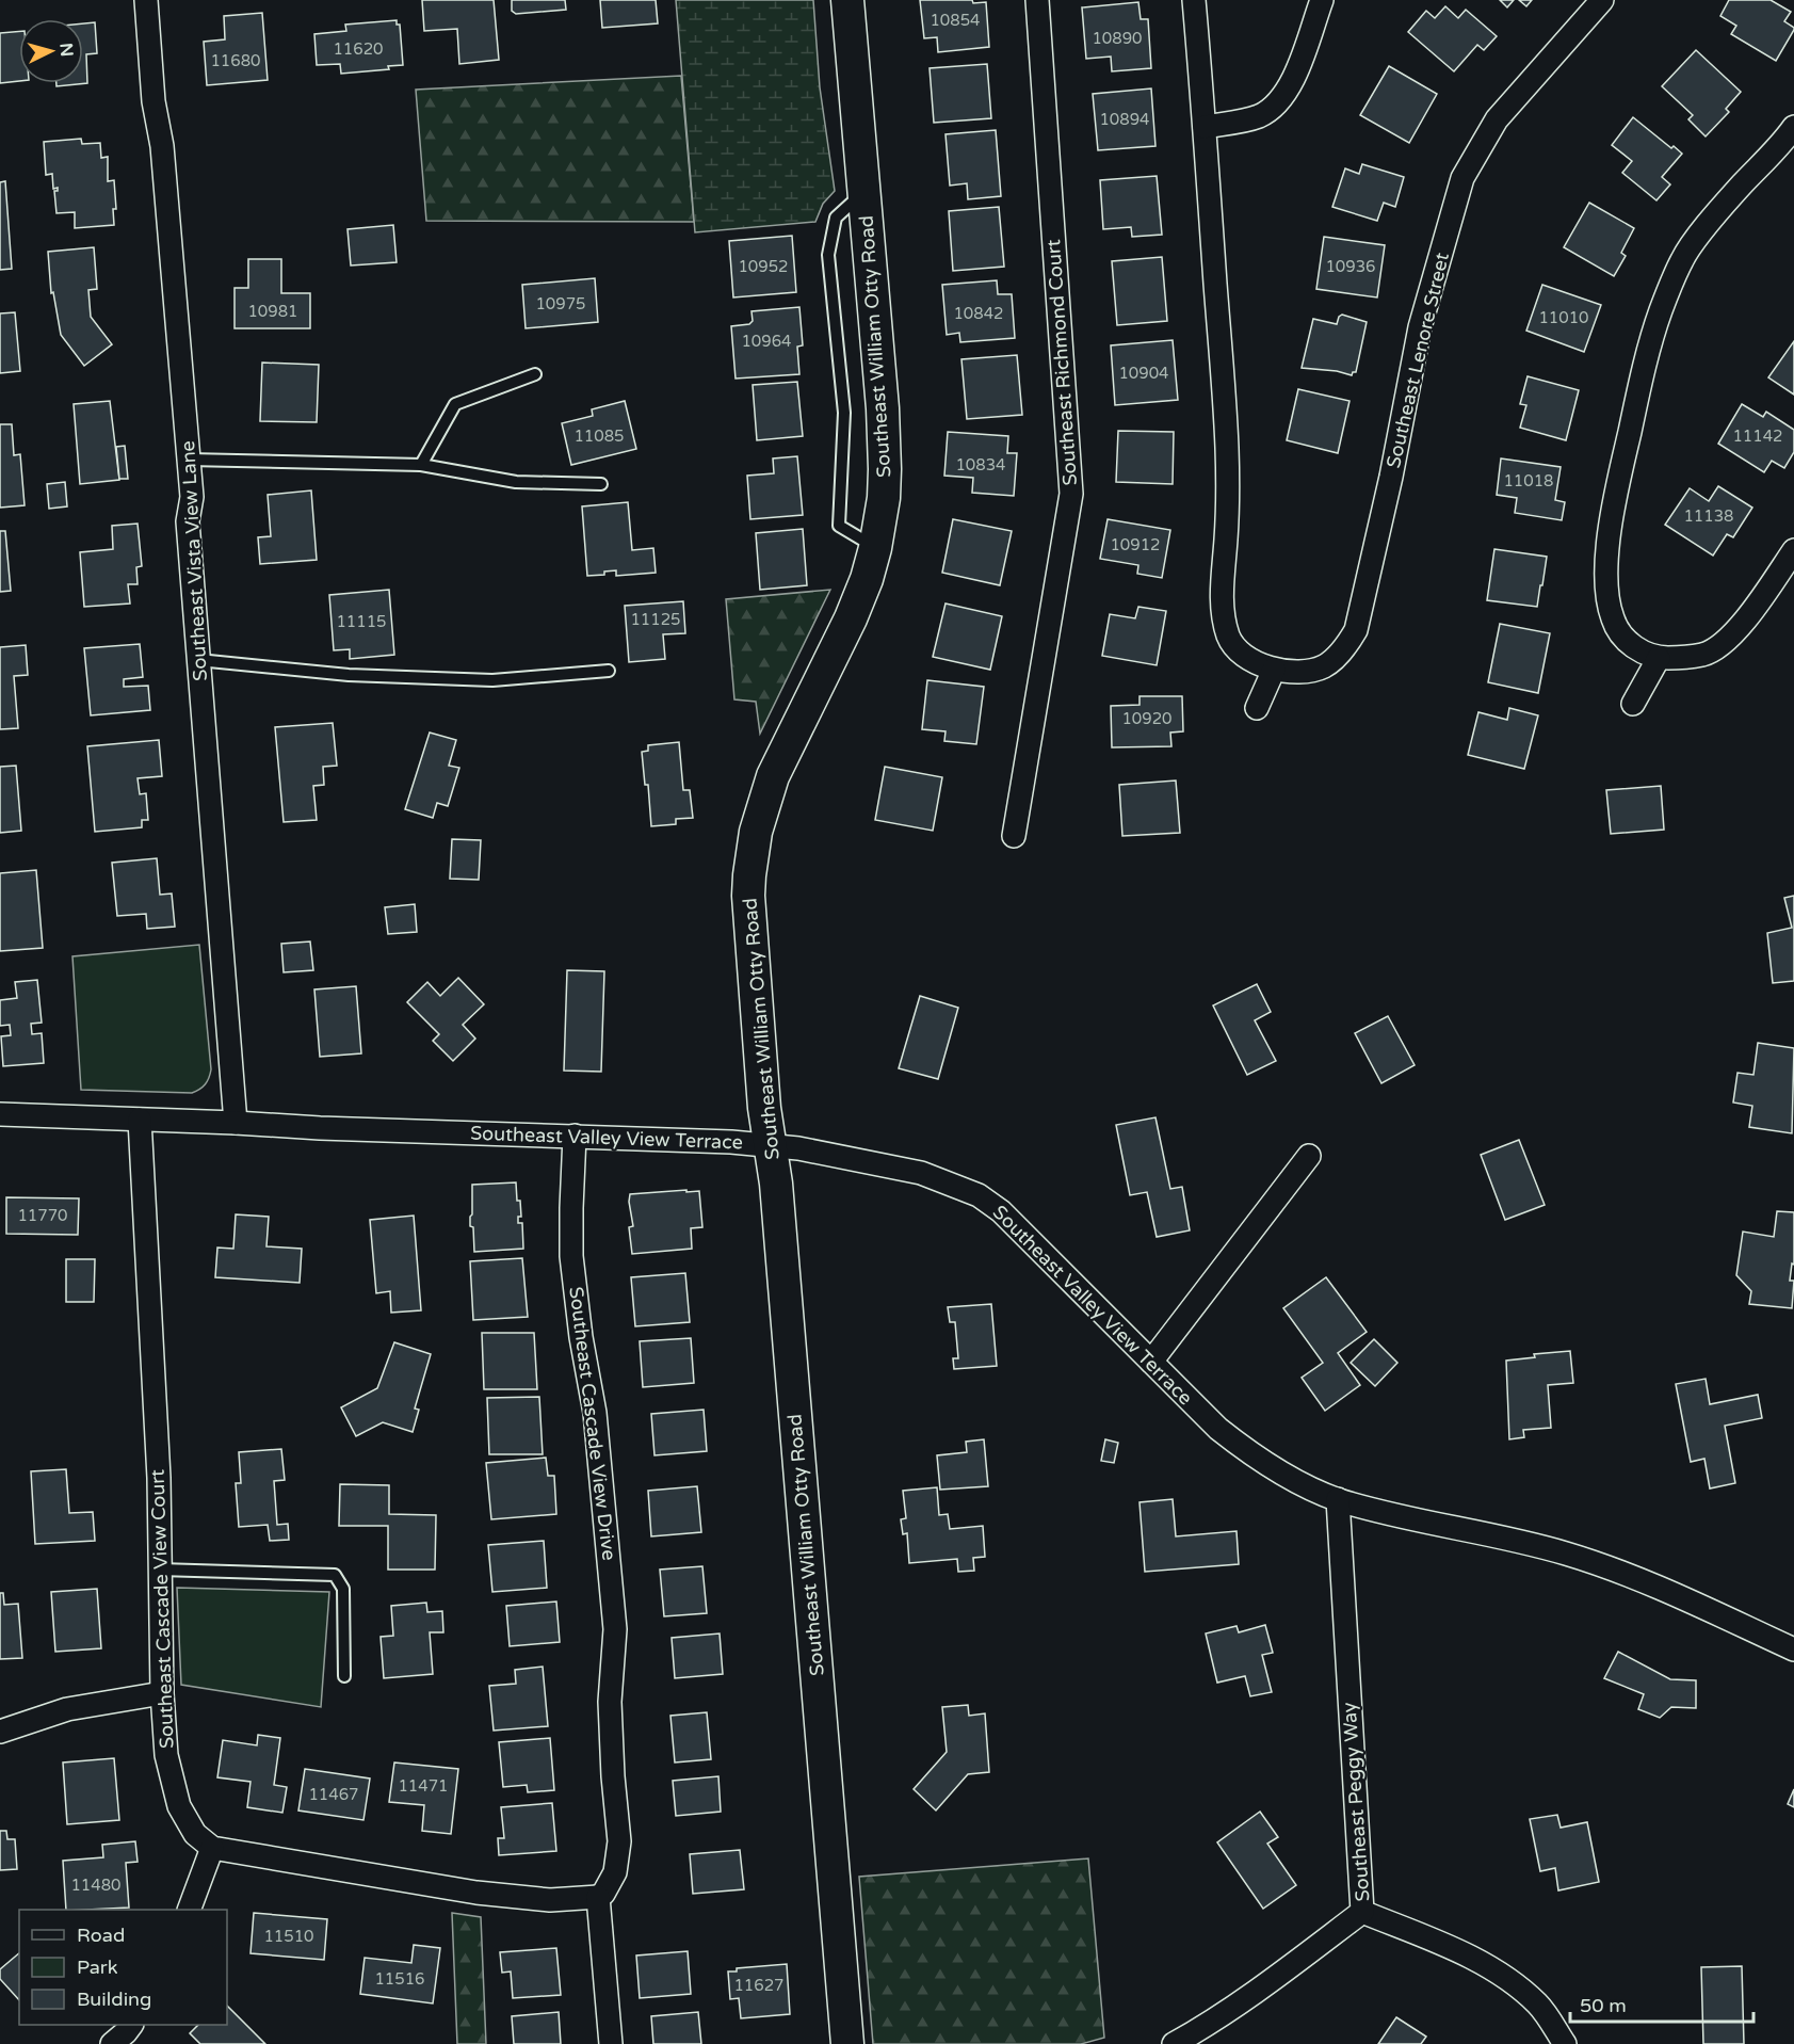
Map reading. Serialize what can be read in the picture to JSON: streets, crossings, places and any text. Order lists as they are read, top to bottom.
{
  "streets": {
    "street": [
      "Southeast William Otty Road",
      "Southeast Lenore Street",
      "Southeast Richmond Court",
      "Southeast Vista View Lane",
      "Southeast Valley View Terrace",
      "Southeast Cascade View Drive",
      "Southeast Cascade View Court",
      "Southeast Peggy Way"
    ]
  },
  "crossings": [
    ["Southeast William Otty Road", "Southeast Valley View Terrace"],
    ["Southeast Vista View Lane", "Southeast Valley View Terrace"],
    ["Southeast Valley View Terrace", "Southeast Cascade View Drive"],
    ["Southeast Valley View Terrace", "Southeast Cascade View Court"],
    ["Southeast Valley View Terrace", "Southeast Peggy Way"]
  ],
  "house_numbers": [
    "10854",
    "10890",
    "11620",
    "11680",
    "10894",
    "10952",
    "10936",
    "10975",
    "10981",
    "10842",
    "11010",
    "10964",
    "10904",
    "11085",
    "11142",
    "10834",
    "11018",
    "11138",
    "10912",
    "11125",
    "11115",
    "10920",
    "11770",
    "11471",
    "11467",
    "11480",
    "11510",
    "11516",
    "11627"
  ],
  "legend": ["Road", "Park", "Building"],
  "scale_bar": "50 m",
  "north": "right"
}
